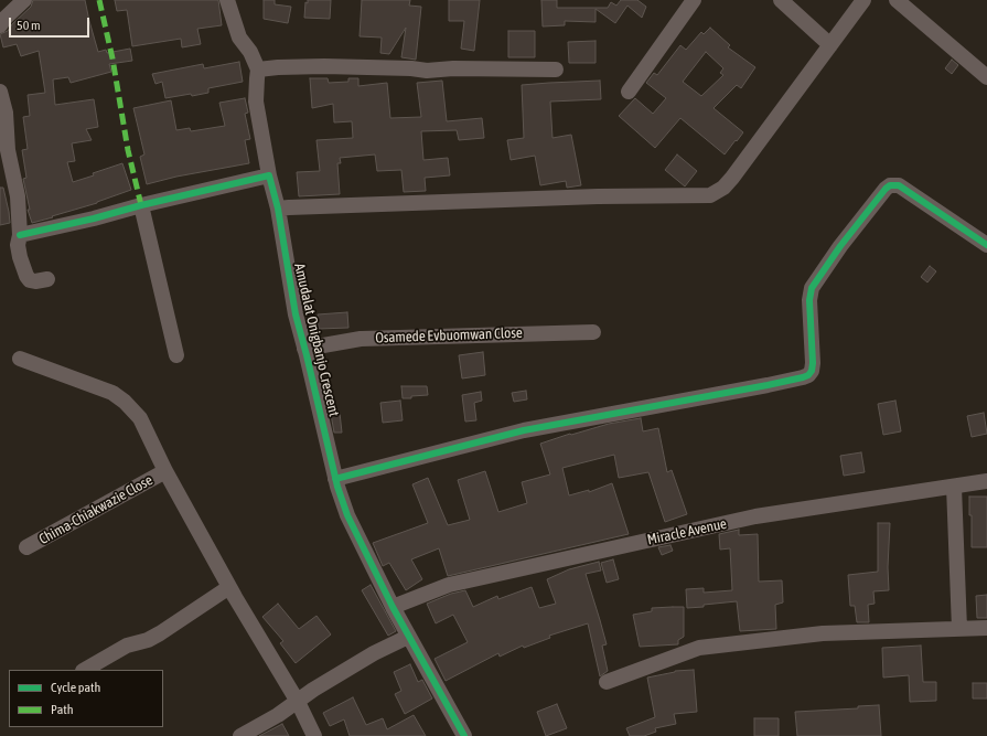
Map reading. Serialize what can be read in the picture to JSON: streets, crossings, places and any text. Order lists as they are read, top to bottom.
{
  "streets": {
    "street": [
      "Osamede Evbuomwan Close",
      "Amudalat Onigbanjo Crescent",
      "Chima-Chiakwazie Close",
      "Miracle Avenue"
    ]
  },
  "crossings": [
    ["Osamede Evbuomwan Close", "Amudalat Onigbanjo Crescent"],
    ["Amudalat Onigbanjo Crescent", "Miracle Avenue"]
  ],
  "legend": ["Cycle path", "Path"],
  "scale_bar": "50 m"
}
